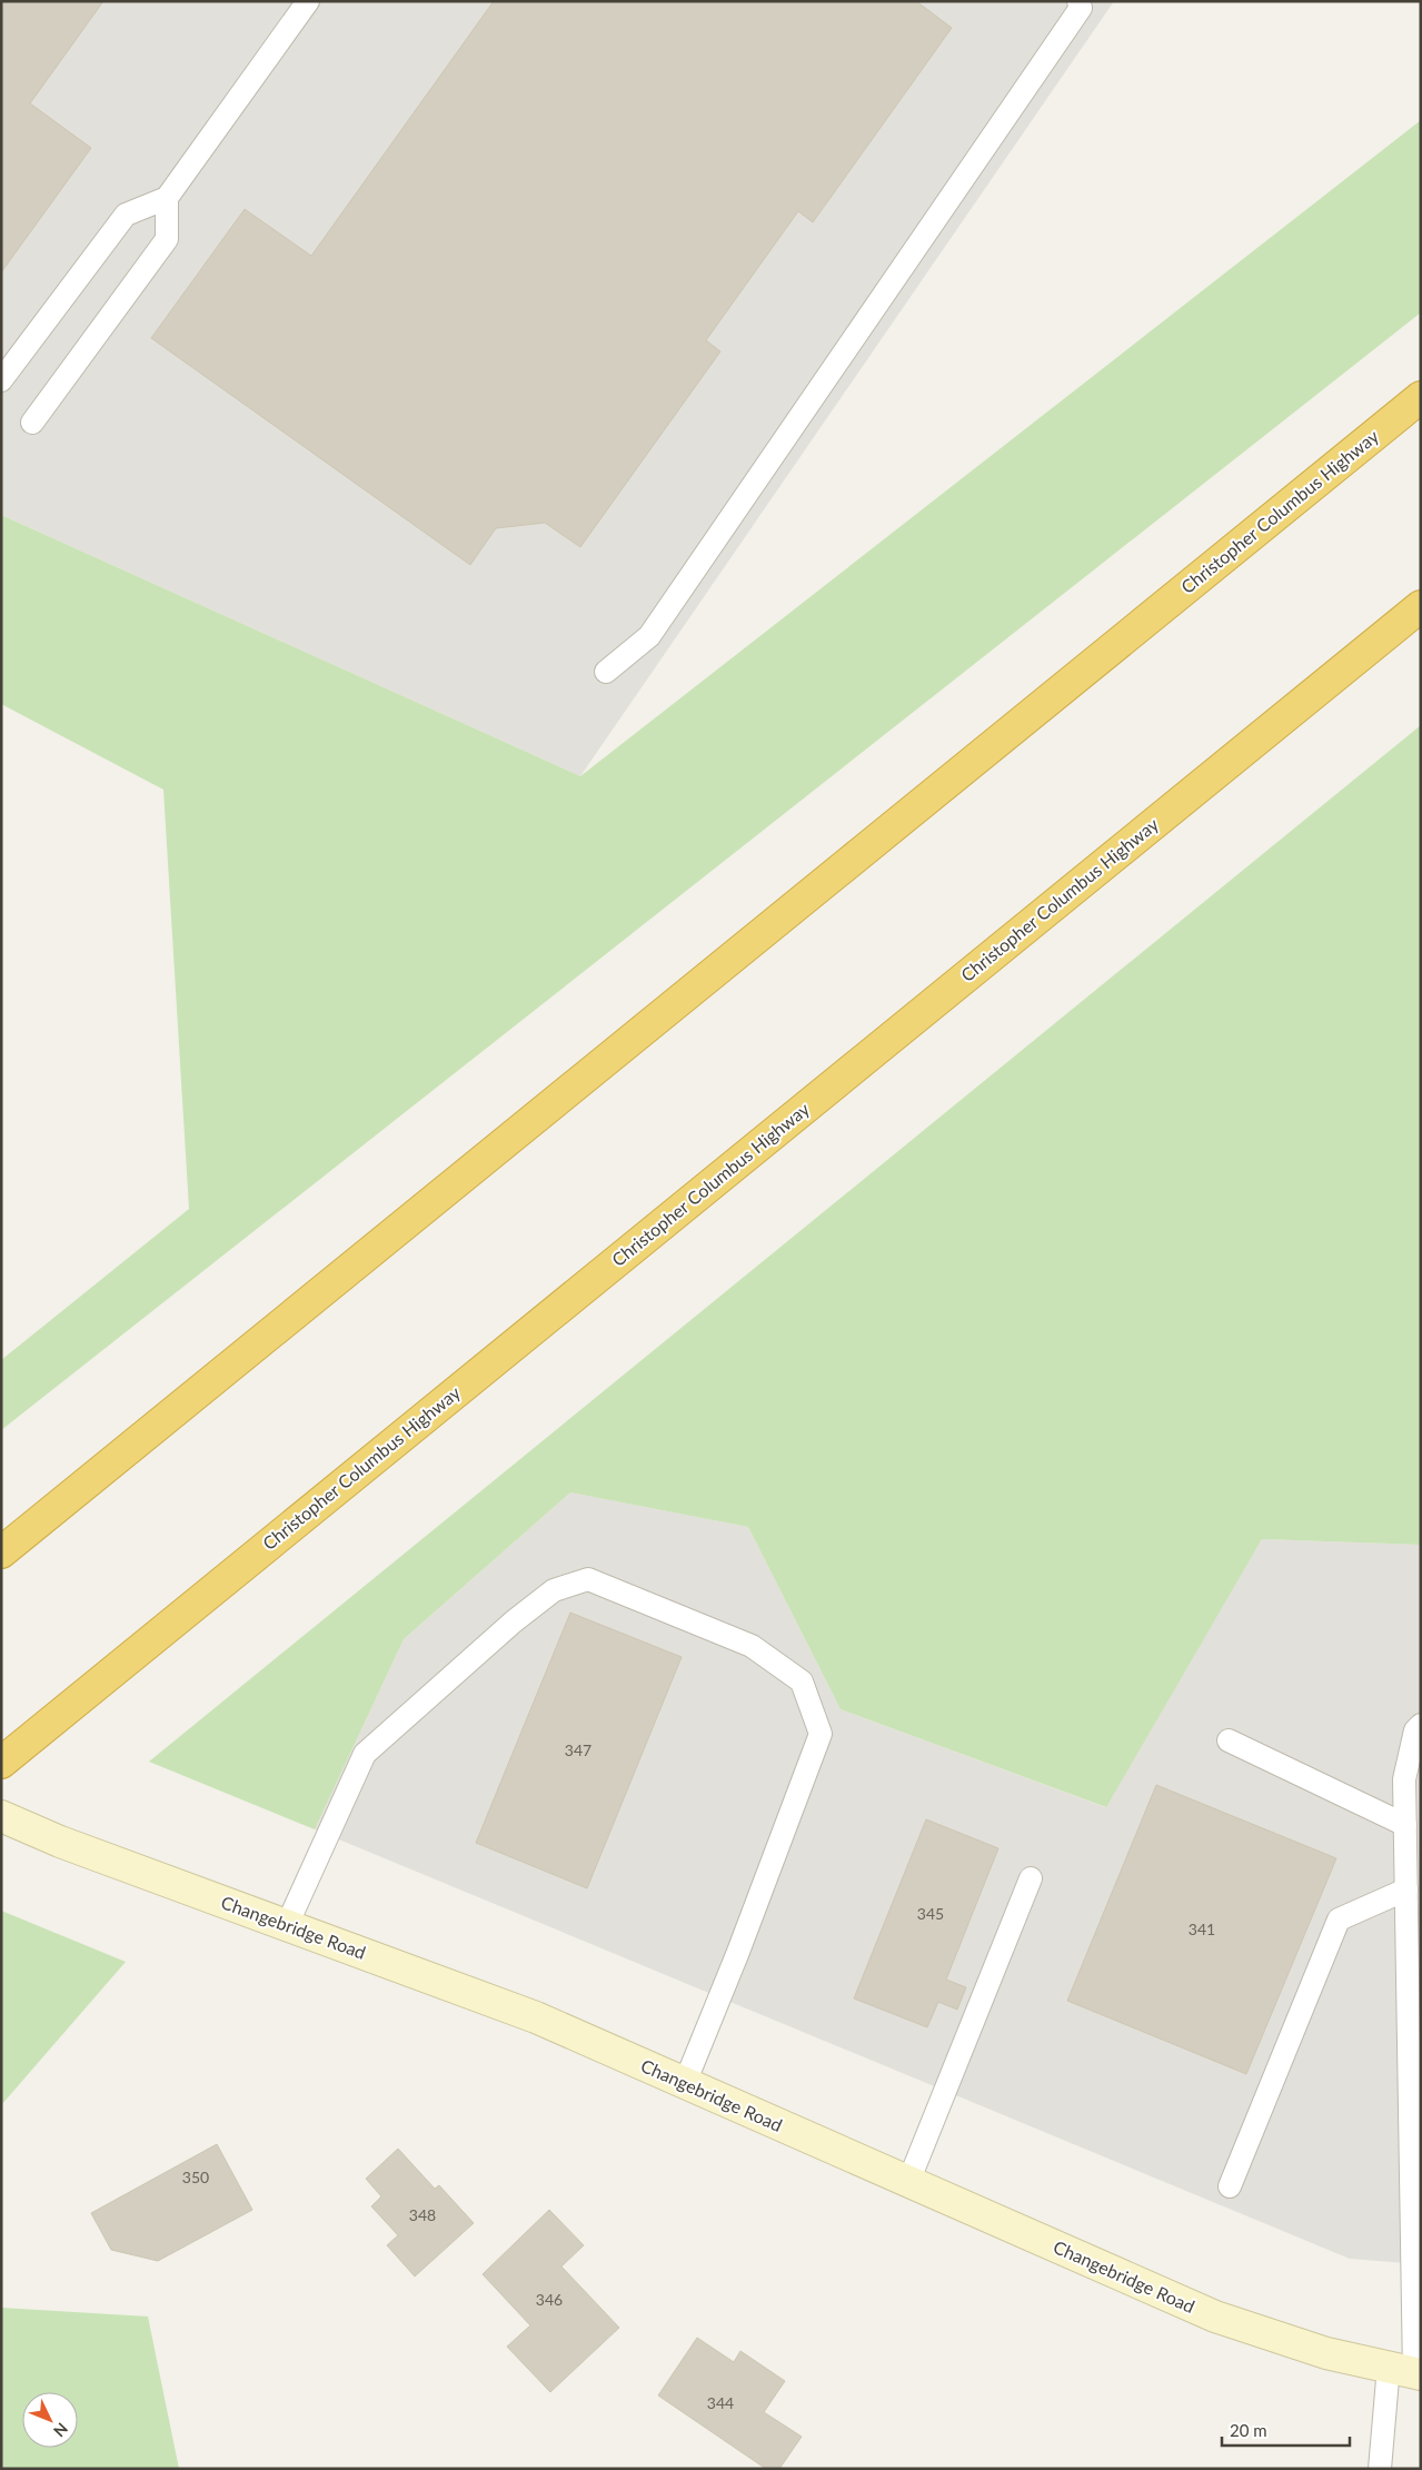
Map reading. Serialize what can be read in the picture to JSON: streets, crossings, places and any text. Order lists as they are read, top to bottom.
{
  "streets": {
    "highway": ["Christopher Columbus Highway"],
    "main road": ["Changebridge Road"]
  },
  "house_numbers": [
    "347",
    "345",
    "341",
    "350",
    "348",
    "346",
    "344"
  ],
  "scale_bar": "20 m",
  "north": "bottom right"
}
